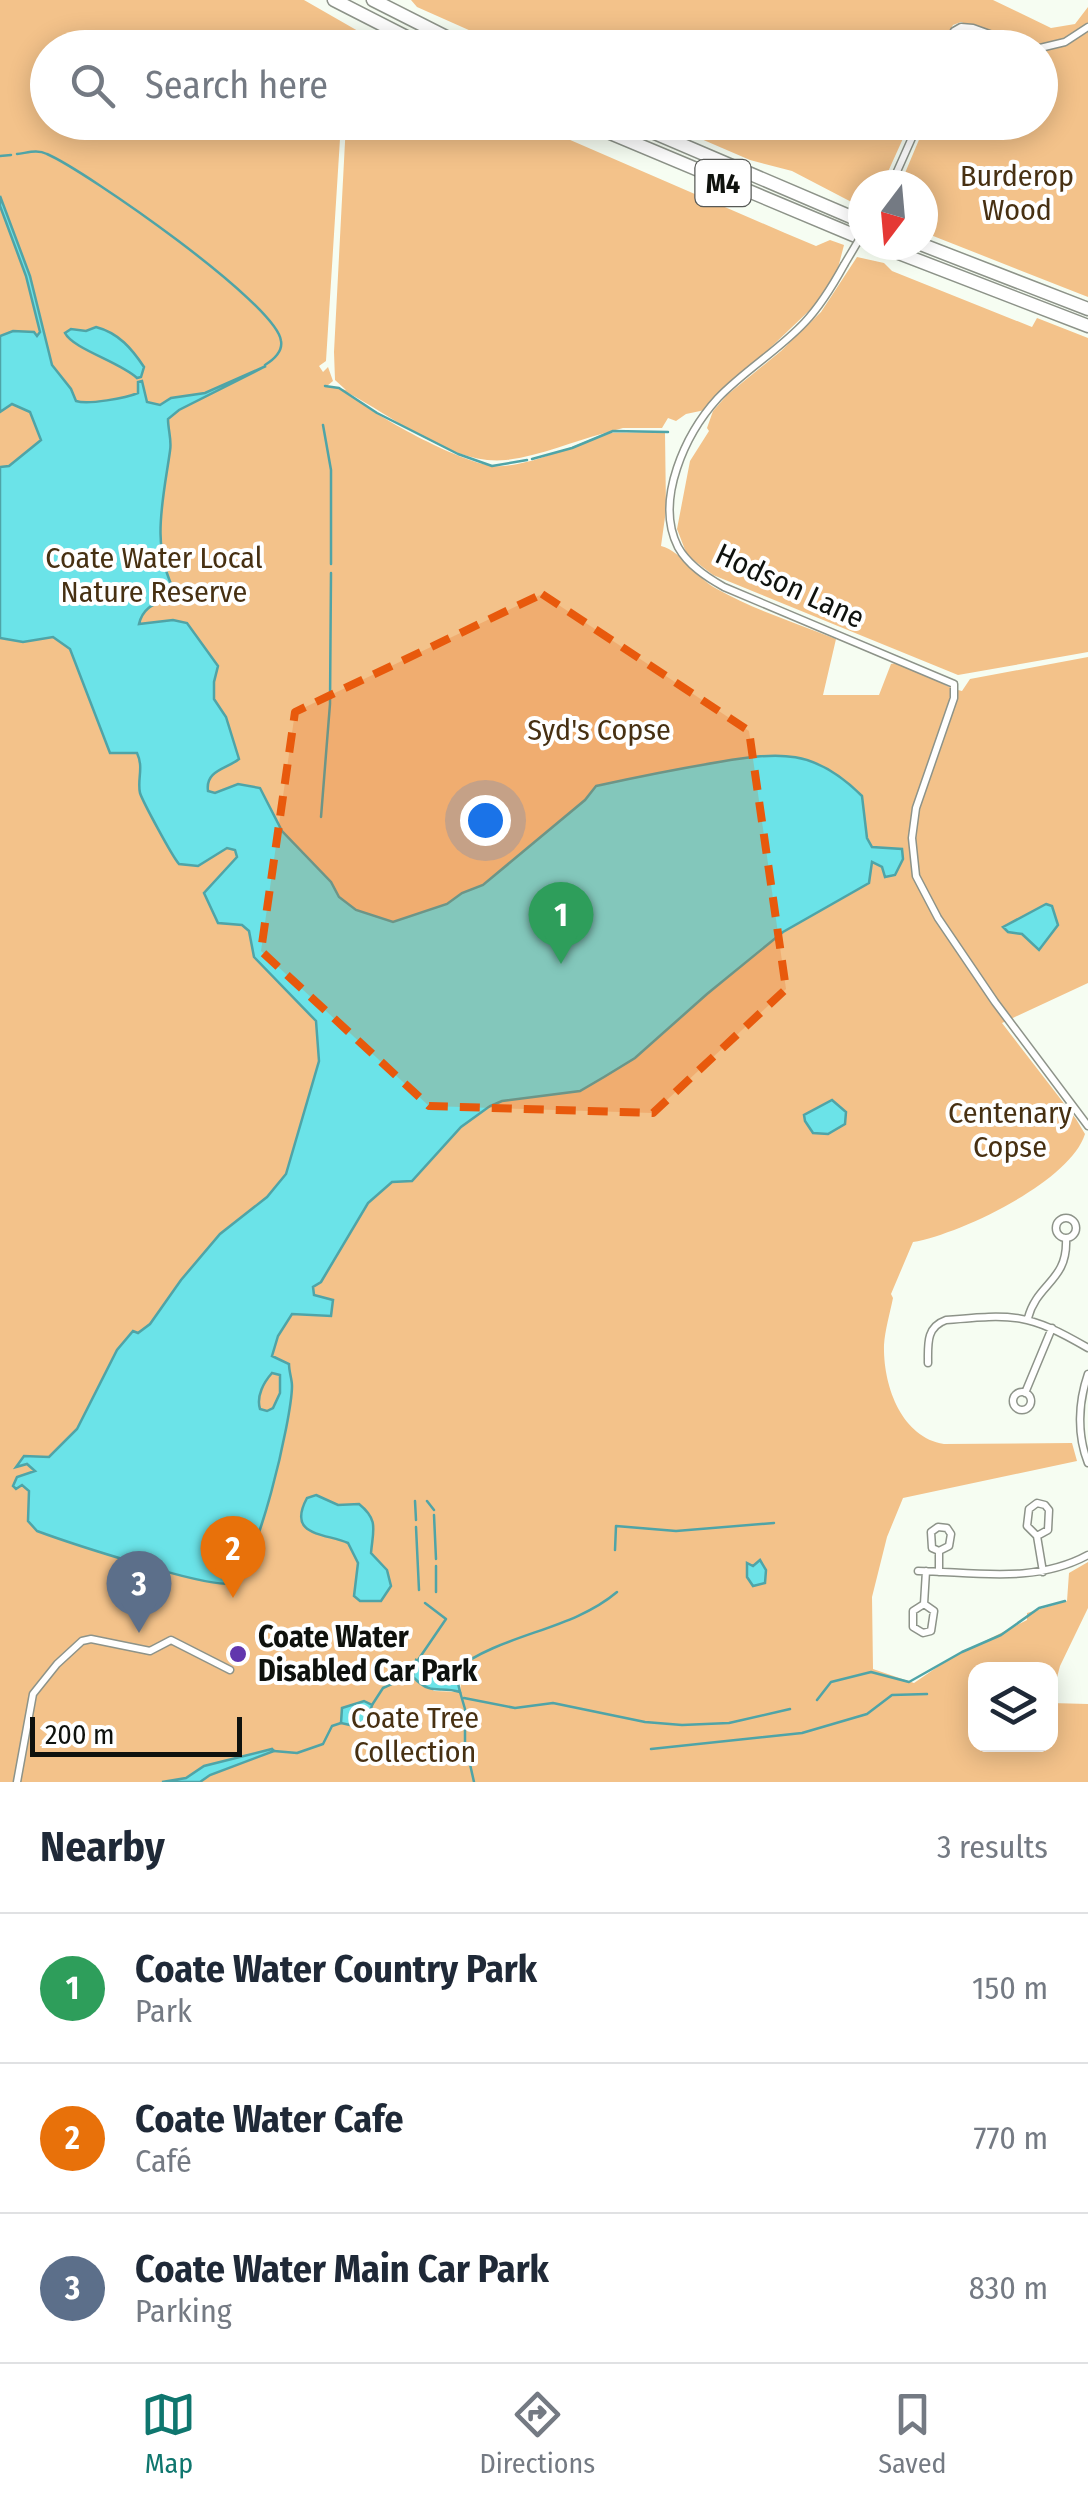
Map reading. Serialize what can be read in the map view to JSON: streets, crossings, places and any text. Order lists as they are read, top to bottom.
{
  "streets": {
    "highway": ["M4"],
    "street": ["Hodson Lane"]
  },
  "parks": [
    "Burderop Wood",
    "Coate Water Local Nature Reserve",
    "Syd's Copse",
    "Centenary Copse",
    "Coate Tree Collection"
  ],
  "places": ["Coate Water Disabled Car Park"],
  "scale_bar": "200 m",
  "north": "bottom",
  "page": {
    "search": "Search here",
    "pins": ["1", "2", "3"],
    "scale": "200 m",
    "heading": ["Nearby", "3 results"],
    "list": [
      {
        "mark": "1",
        "name": "Coate Water Country Park",
        "note": "Park",
        "value": "150 m"
      },
      {
        "mark": "2",
        "name": "Coate Water Cafe",
        "note": "Café",
        "value": "770 m"
      },
      {
        "mark": "3",
        "name": "Coate Water Main Car Park",
        "note": "Parking",
        "value": "830 m"
      }
    ],
    "nav": ["Map", "Directions", "Saved"]
  }
}
